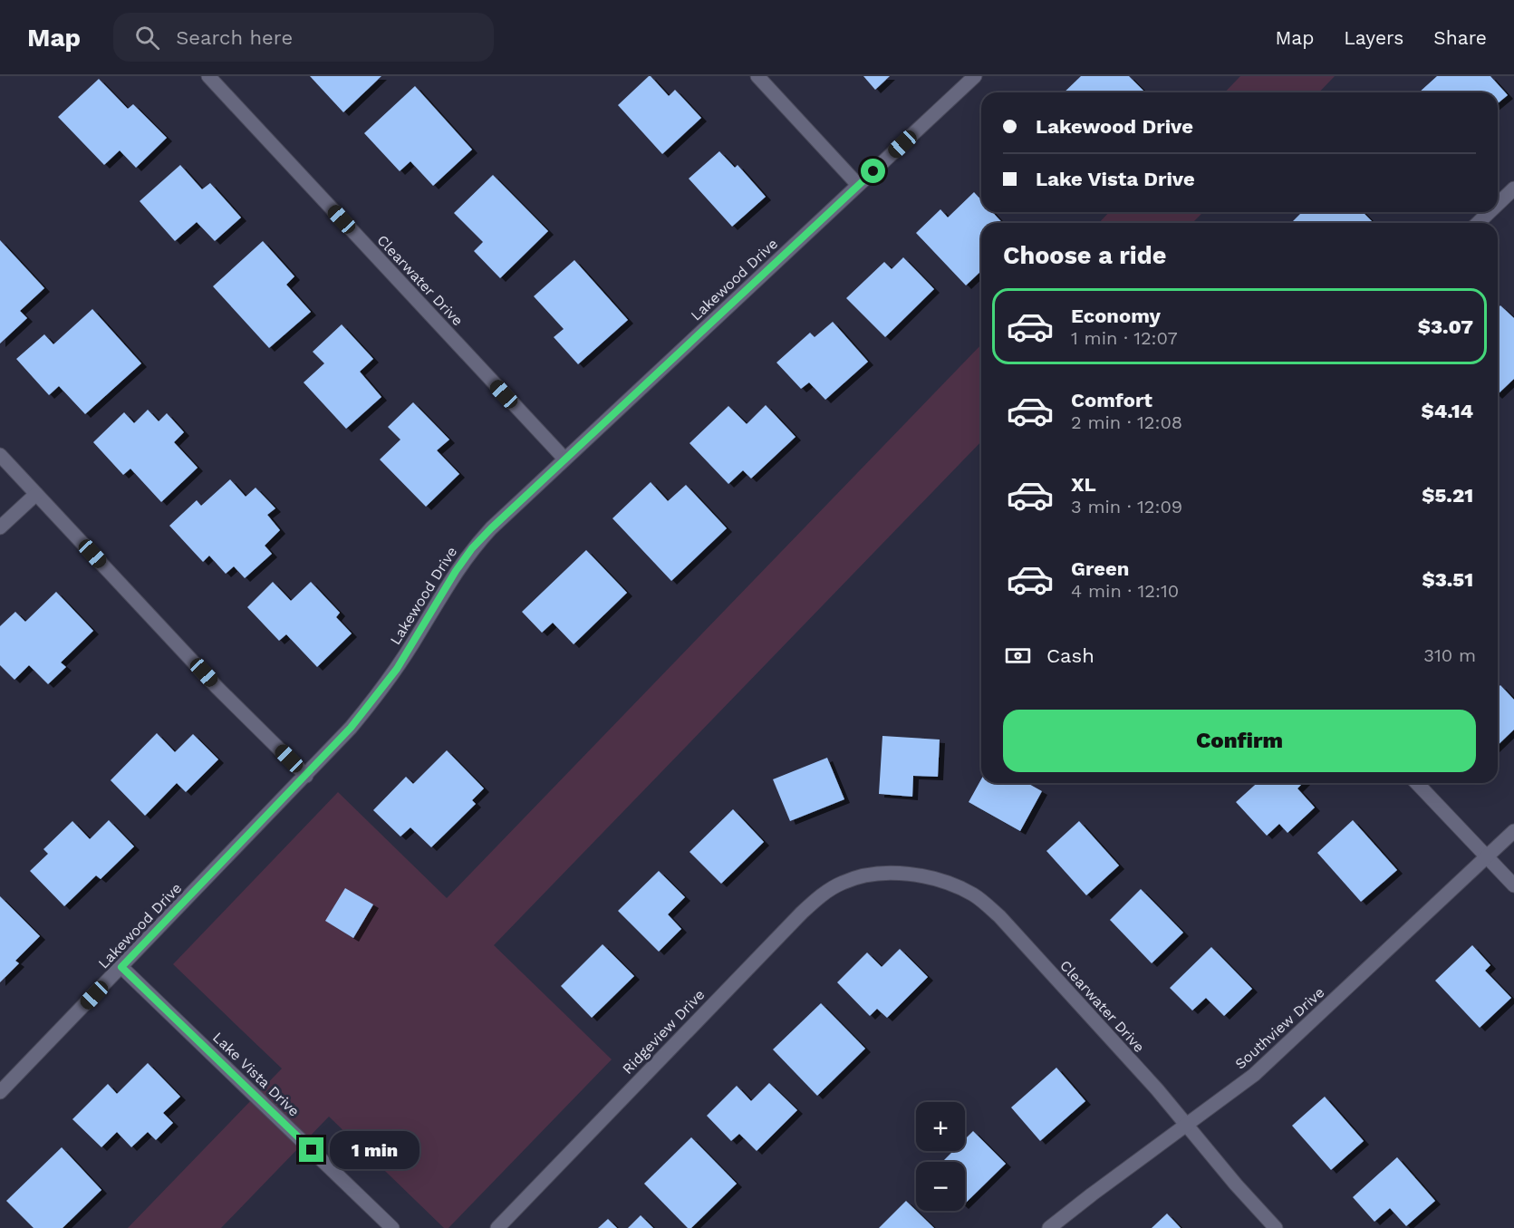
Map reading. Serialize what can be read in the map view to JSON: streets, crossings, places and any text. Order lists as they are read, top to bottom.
{
  "streets": {
    "street": [
      "Lakewood Drive",
      "Clearwater Drive",
      "Southview Drive",
      "Ridgeview Drive",
      "Lake Vista Drive"
    ]
  },
  "crossings": [
    ["Lakewood Drive", "Clearwater Drive"],
    ["Lakewood Drive", "Lake Vista Drive"],
    ["Clearwater Drive", "Southview Drive"],
    ["Clearwater Drive", "Ridgeview Drive"]
  ],
  "page": {
    "header": "Map",
    "search": "Search here",
    "nav": ["Map", "Layers", "Share"],
    "banner": ["Lakewood Drive", "Lake Vista Drive"],
    "heading": "Choose a ride",
    "list": [
      {
        "name": "Economy",
        "note": "1 min · 12:07",
        "value": "$3.07"
      },
      {
        "name": "Comfort",
        "note": "2 min · 12:08",
        "value": "$4.14"
      },
      {
        "name": "XL",
        "note": "3 min · 12:09",
        "value": "$5.21"
      },
      {
        "name": "Green",
        "note": "4 min · 12:10",
        "value": "$3.51"
      }
    ],
    "pay": ["Cash", "310 m"],
    "buttons": "Confirm",
    "map_buttons": ["+", "−"],
    "bubble": "1 min"
  }
}
